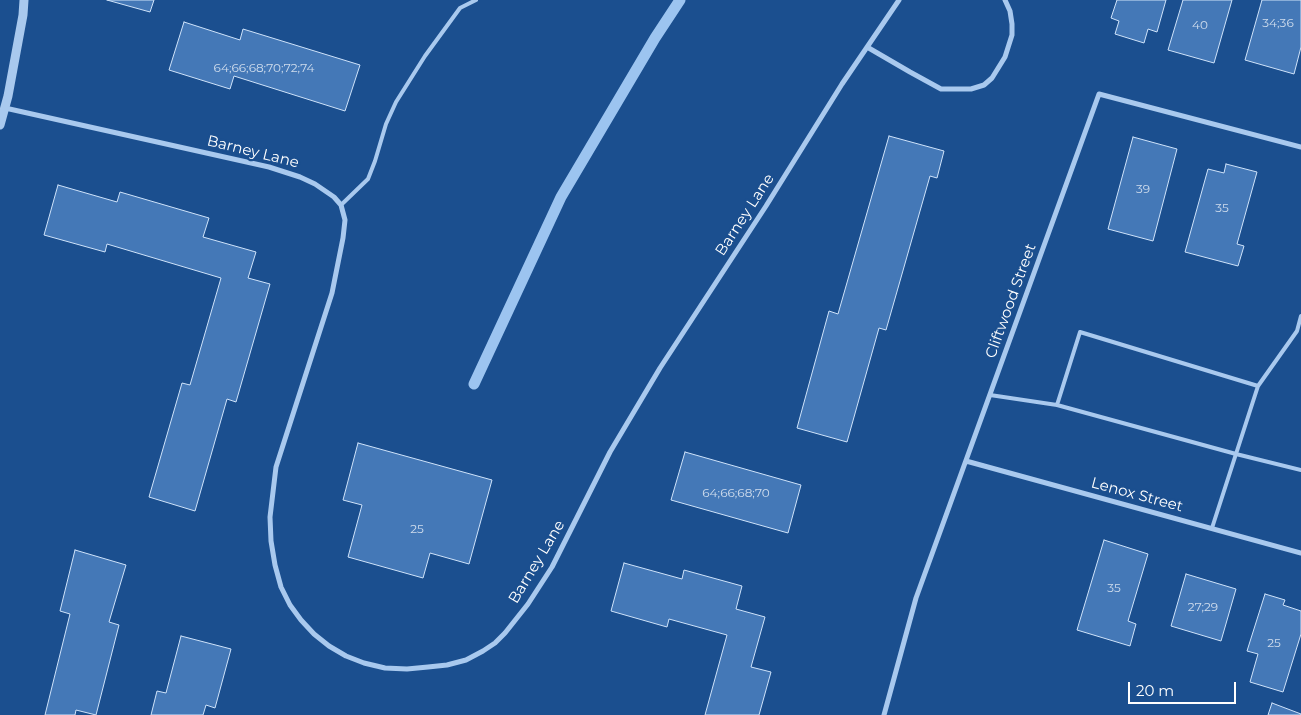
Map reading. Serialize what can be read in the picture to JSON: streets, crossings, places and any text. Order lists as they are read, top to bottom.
{
  "streets": {
    "street": ["Barney Lane", "Cliftwood Street", "Lenox Street"]
  },
  "crossings": [
    ["Cliftwood Street", "Lenox Street"]
  ],
  "house_numbers": [
    "34;36",
    "40",
    "64;66;68;70;72;74",
    "39",
    "35",
    "64;66;68;70",
    "25",
    "35",
    "27;29",
    "25"
  ],
  "scale_bar": "20 m"
}
